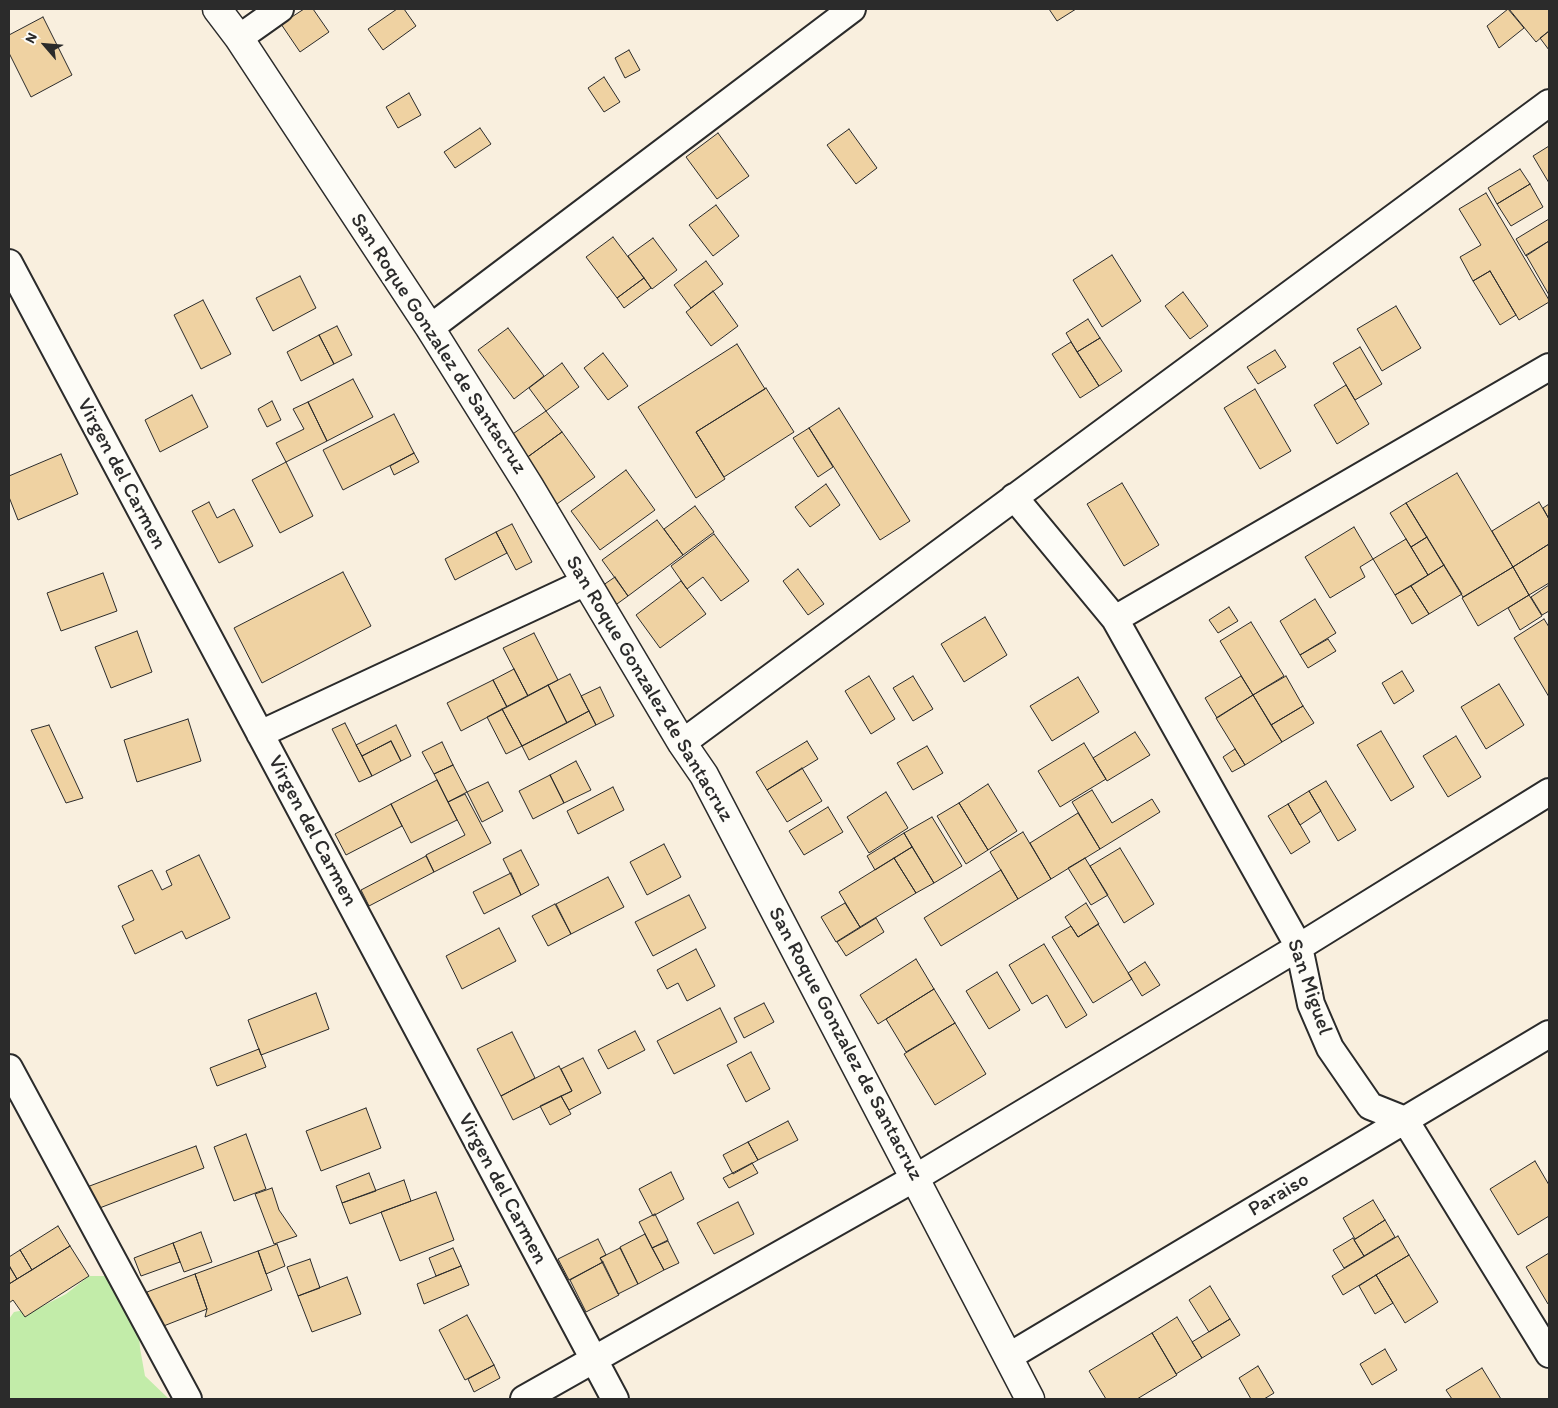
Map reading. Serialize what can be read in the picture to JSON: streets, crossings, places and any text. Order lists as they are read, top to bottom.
{
  "streets": {
    "street": [
      "San Roque Gonzalez de Santacruz",
      "Virgen del Carmen",
      "San Miguel",
      "Paraiso"
    ]
  },
  "crossings": [
    ["San Roque Gonzalez de Santacruz", "Paraiso"],
    ["San Miguel", "Paraiso"]
  ],
  "north": "top left"
}
